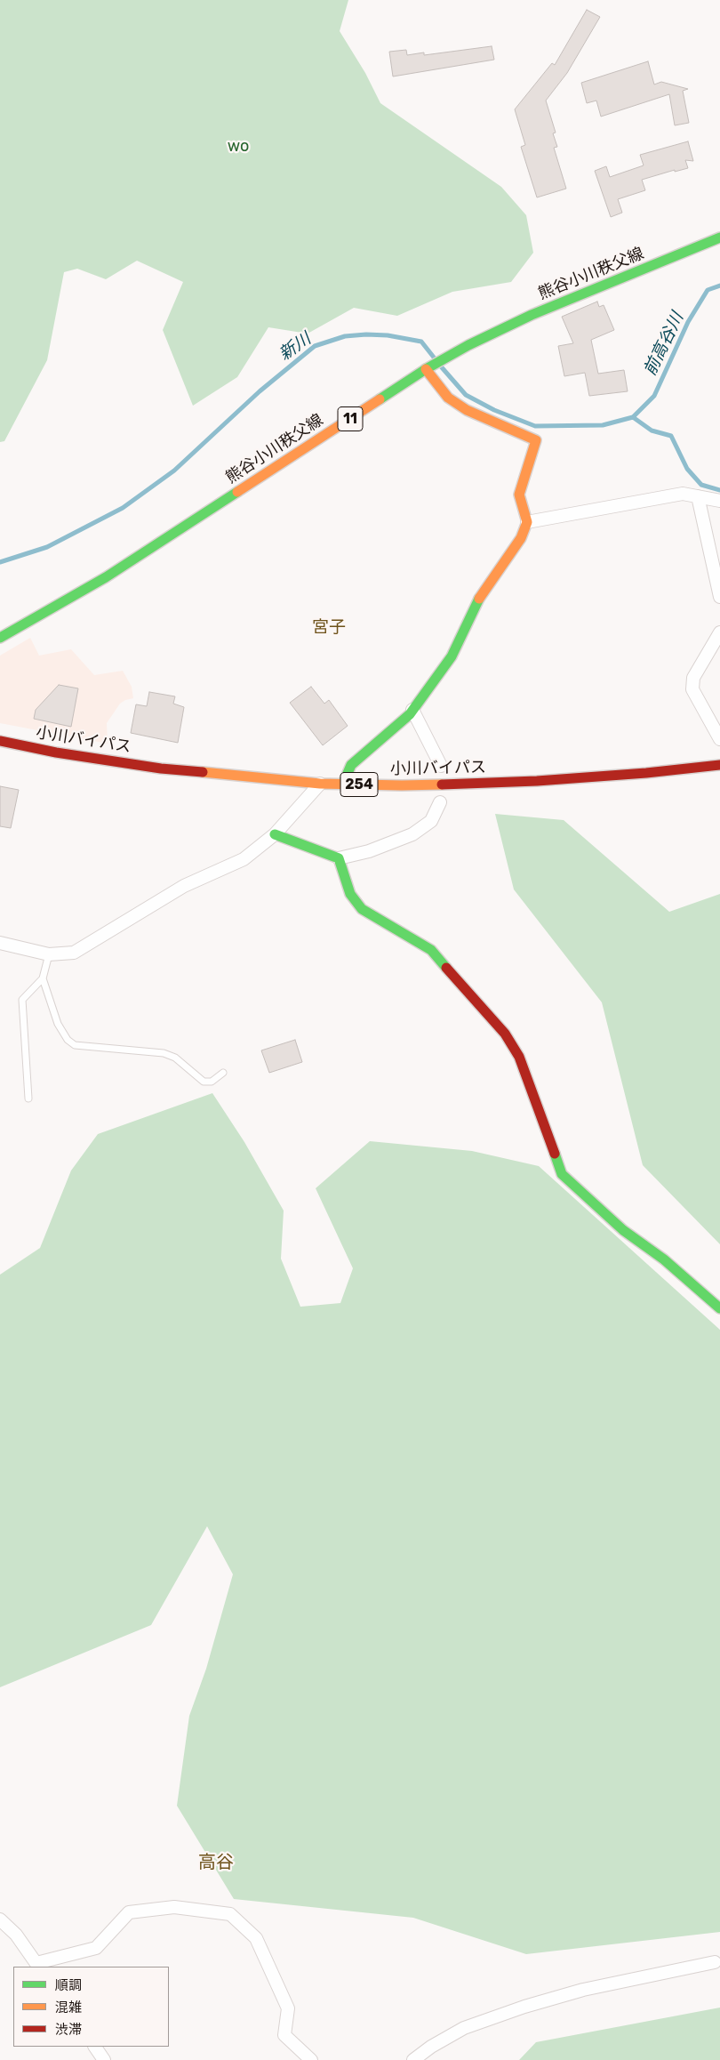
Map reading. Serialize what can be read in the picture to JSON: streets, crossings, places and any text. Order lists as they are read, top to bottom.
{
  "streets": {
    "main road": [
      "熊谷小川秩父線",
      "11",
      "小川バイパス",
      "254"
    ]
  },
  "districts": ["宮子", "高谷"],
  "water": ["前高谷川", "新川"],
  "parks": ["wo"],
  "legend": ["順調", "混雑", "渋滞"]
}
